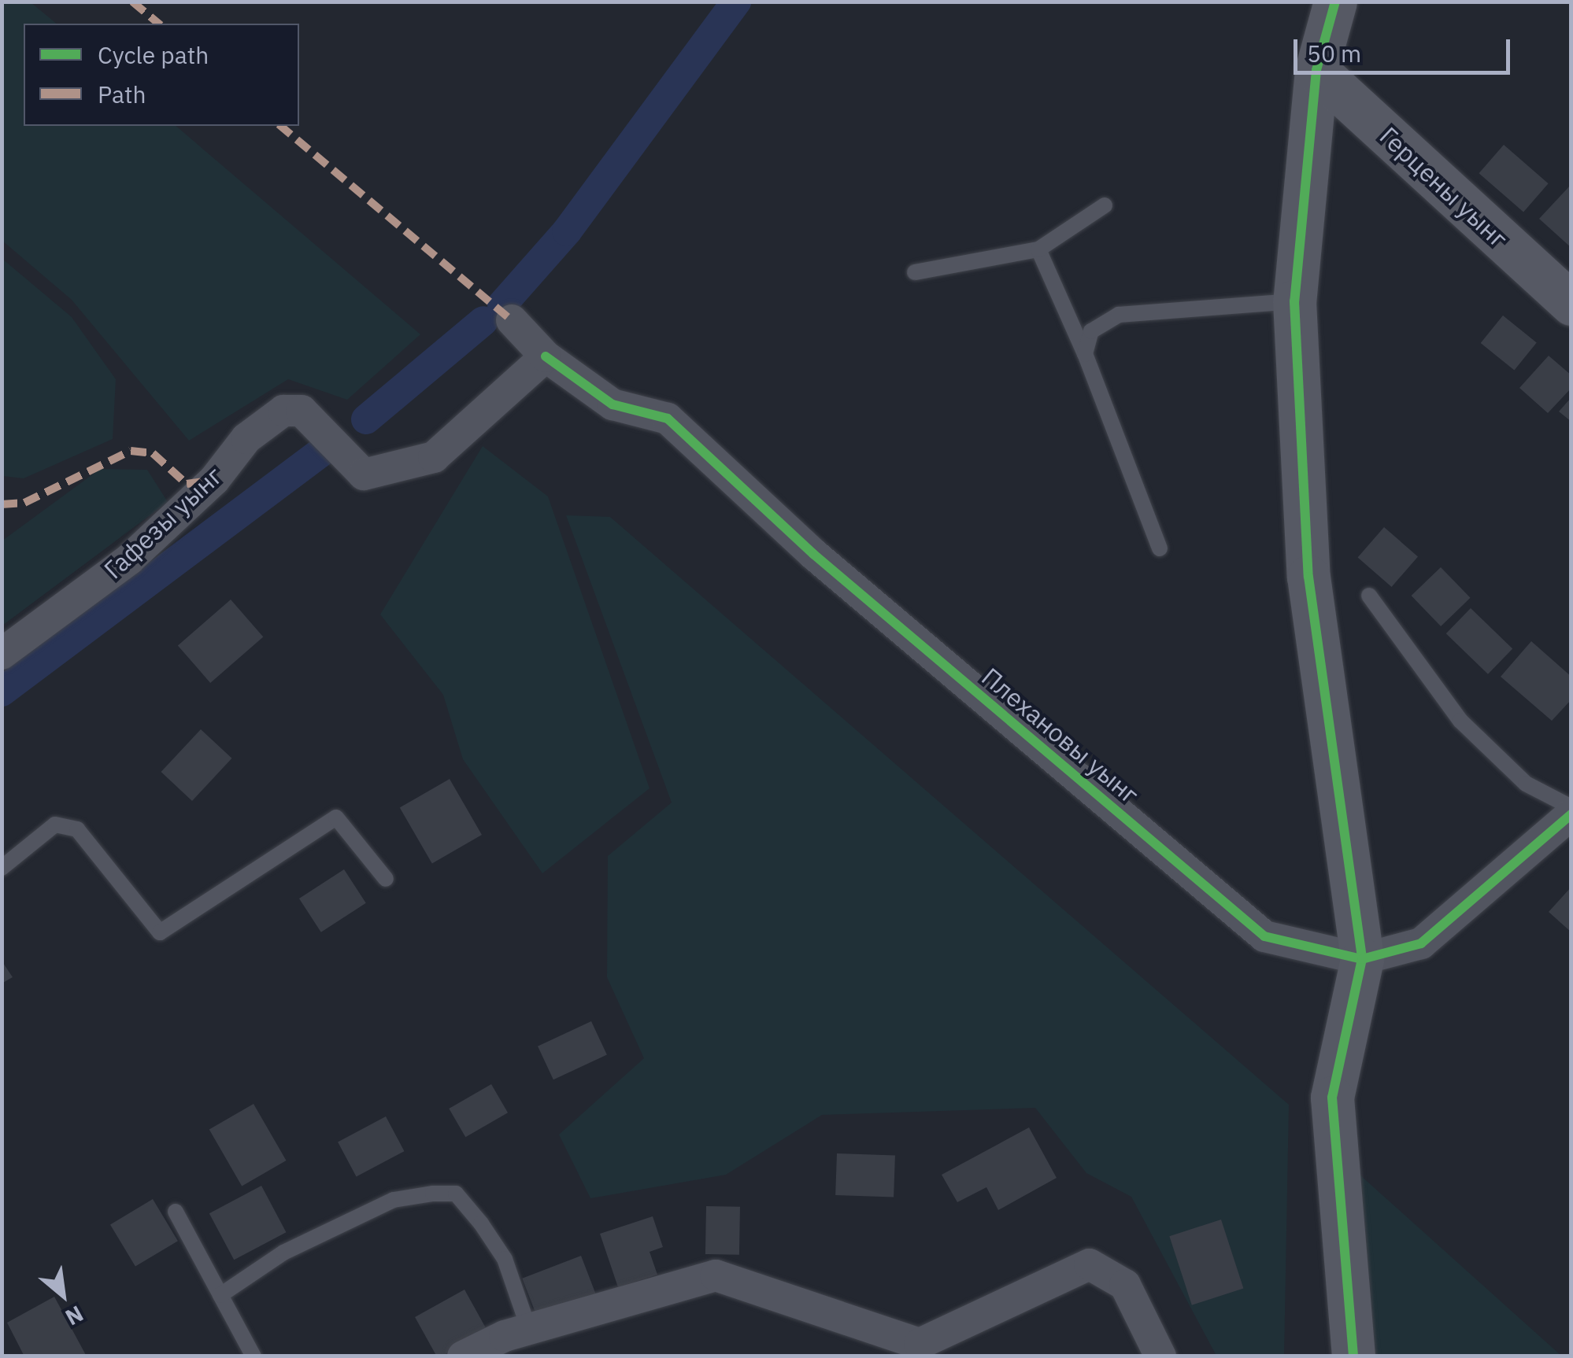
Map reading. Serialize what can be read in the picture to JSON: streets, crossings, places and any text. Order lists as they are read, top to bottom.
{
  "streets": {
    "street": ["Герцены уынг", "Гафезы уынг", "Плехановы уынг"]
  },
  "crossings": [
    ["Гафезы уынг", "Плехановы уынг"]
  ],
  "legend": ["Cycle path", "Path"],
  "scale_bar": "50 m",
  "north": "bottom right"
}
